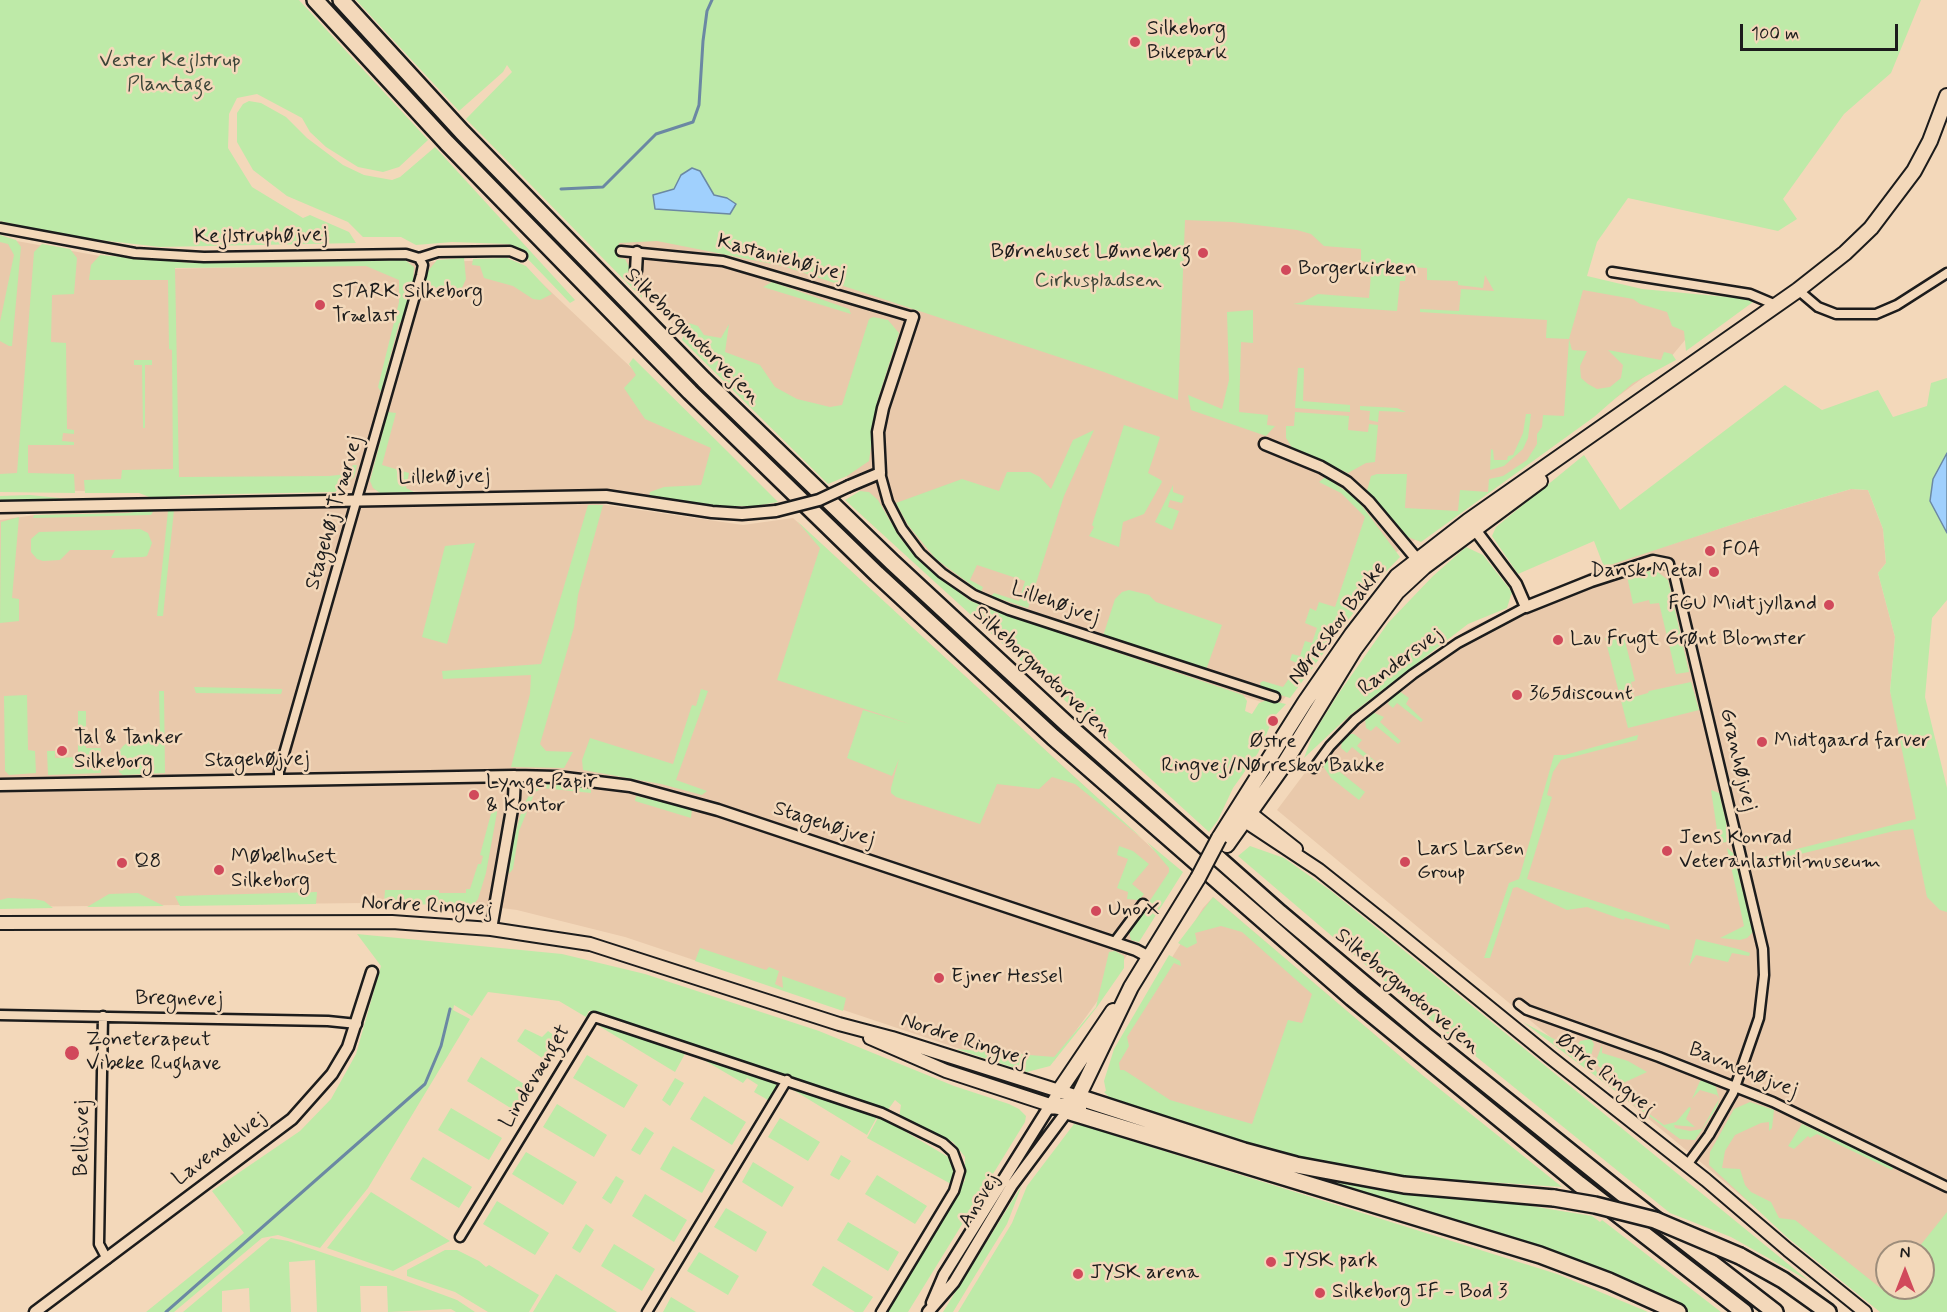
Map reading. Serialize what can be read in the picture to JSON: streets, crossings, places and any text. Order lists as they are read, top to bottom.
{
  "streets": {
    "highway": ["Silkeborgmotorvejen"],
    "main road": ["Nørreskov Bakke", "Nordre Ringvej", "Østre Ringvej"],
    "street": [
      "Kejlstruphøjvej",
      "Kastaniehøjvej",
      "Lillehøjvej",
      "Stagehøj Tværvej",
      "Randersvej",
      "Granhøjvej",
      "Stagehøjvej",
      "Bregnevej",
      "Bavnehøjvej",
      "Lindevænget",
      "Bellisvej",
      "Lavendelvej",
      "Ansvej"
    ]
  },
  "crossings": [
    ["Kejlstruphøjvej", "Stagehøj Tværvej"],
    ["Kastaniehøjvej", "Lillehøjvej"],
    ["Lillehøjvej", "Stagehøj Tværvej"],
    ["Stagehøj Tværvej", "Stagehøjvej"],
    ["Nørreskov Bakke", "Stagehøjvej"],
    ["Nørreskov Bakke", "Nordre Ringvej"],
    ["Nørreskov Bakke", "Østre Ringvej"],
    ["Nørreskov Bakke", "Ansvej"],
    ["Randersvej", "Granhøjvej"],
    ["Granhøjvej", "Bavnehøjvej"],
    ["Granhøjvej", "Østre Ringvej"],
    ["Nordre Ringvej", "Ansvej"],
    ["Bregnevej", "Bellisvej"],
    ["Bregnevej", "Lavendelvej"],
    ["Bellisvej", "Lavendelvej"]
  ],
  "parks": ["Vester Kejlstrup Plantage", "Cirkuspladsen"],
  "places": [
    "Silkeborg Bikepark",
    "Børnehuset Lønneberg",
    "Borgerkirken",
    "STARK Silkeborg Trælast",
    "FOA",
    "Dansk Metal",
    "FGU Midtjylland",
    "Lau Frugt Grønt Blomster",
    "365discount",
    "Østre Ringvej/Nørreskov Bakke",
    "Midtgaard farver",
    "Tal & Tanker Silkeborg",
    "Lynge Papir & Kontor",
    "Jens Konrad Veteranlastbilmuseum",
    "Lars Larsen Group",
    "Q8",
    "Møbelhuset Silkeborg",
    "Uno X",
    "Ejner Hessel",
    "Zoneterapeut Vibeke Rughave",
    "JYSK park",
    "JYSK arena",
    "Silkeborg IF - Bod 3"
  ],
  "scale_bar": "100 m",
  "north": "top"
}
